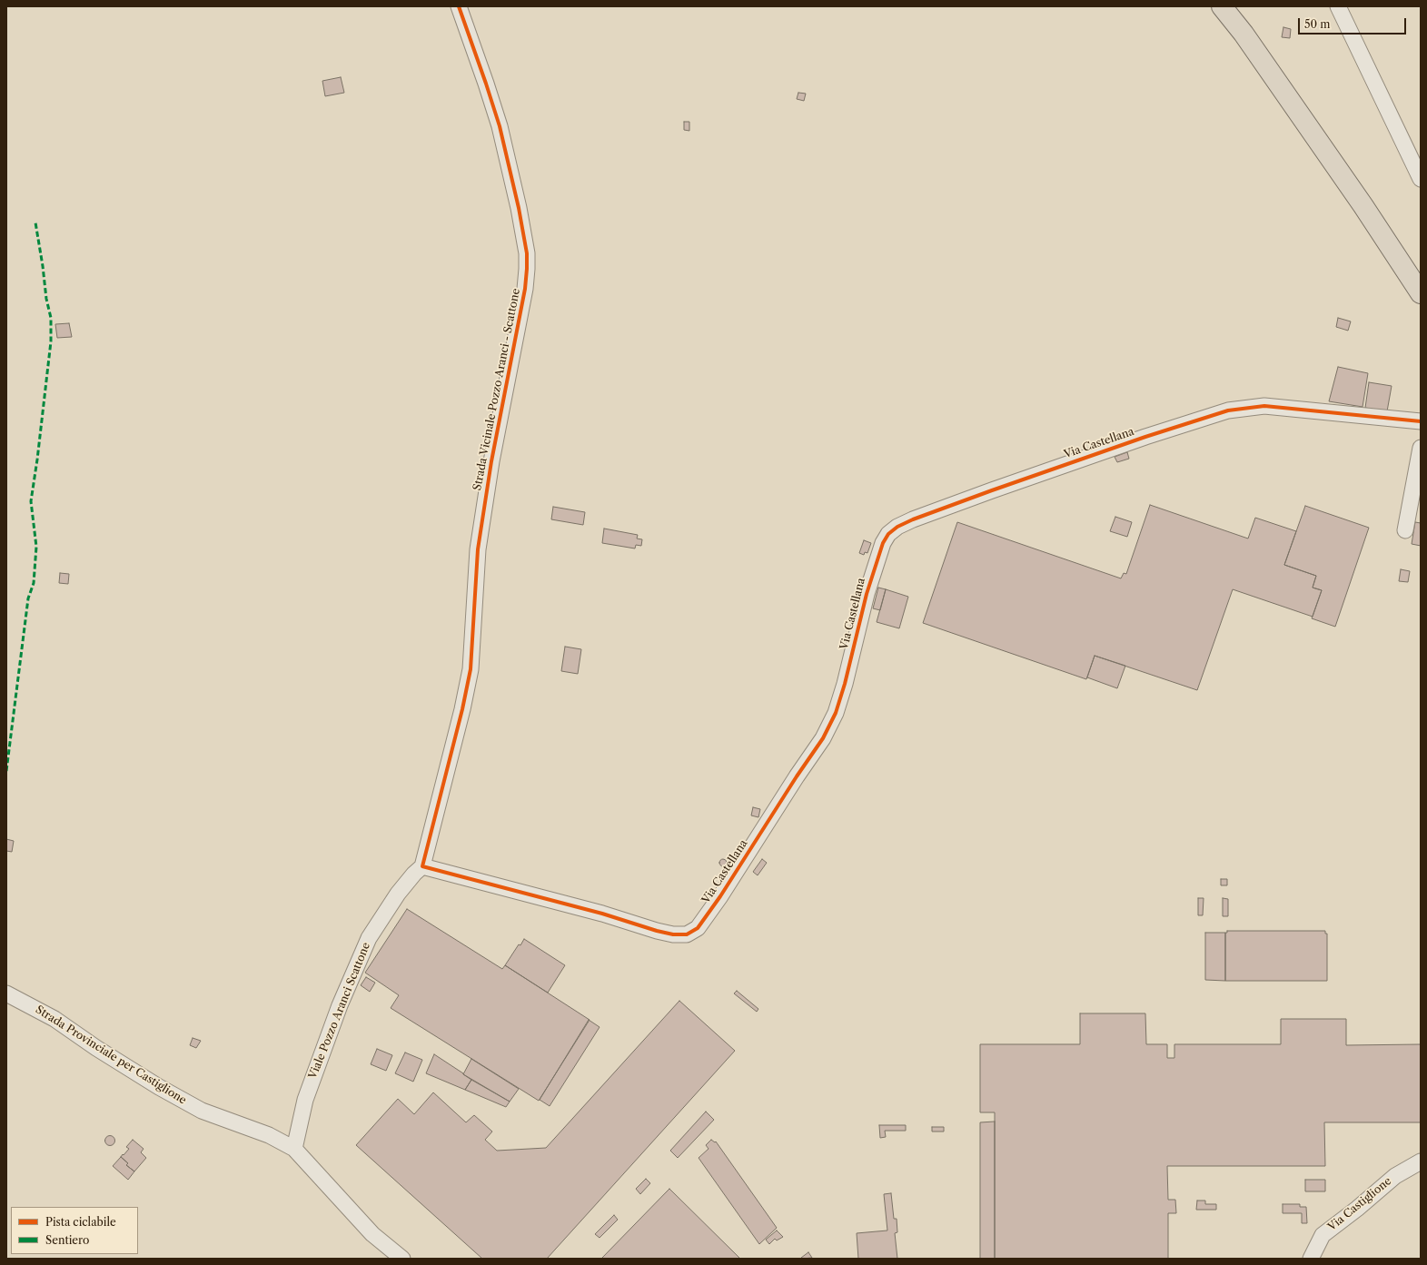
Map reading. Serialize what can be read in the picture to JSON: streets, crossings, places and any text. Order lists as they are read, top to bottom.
{
  "streets": {
    "street": [
      "Strada Vicinale Pozzo Aranci - Scattone",
      "Via Castellana",
      "Viale Pozzo Aranci Scattone",
      "Strada Provinciale per Castiglione",
      "Via Castiglione"
    ]
  },
  "crossings": [
    ["Strada Vicinale Pozzo Aranci - Scattone", "Via Castellana"],
    ["Strada Vicinale Pozzo Aranci - Scattone", "Viale Pozzo Aranci Scattone"],
    ["Via Castellana", "Viale Pozzo Aranci Scattone"],
    ["Viale Pozzo Aranci Scattone", "Strada Provinciale per Castiglione"]
  ],
  "legend": ["Pista ciclabile", "Sentiero"],
  "scale_bar": "50 m"
}
